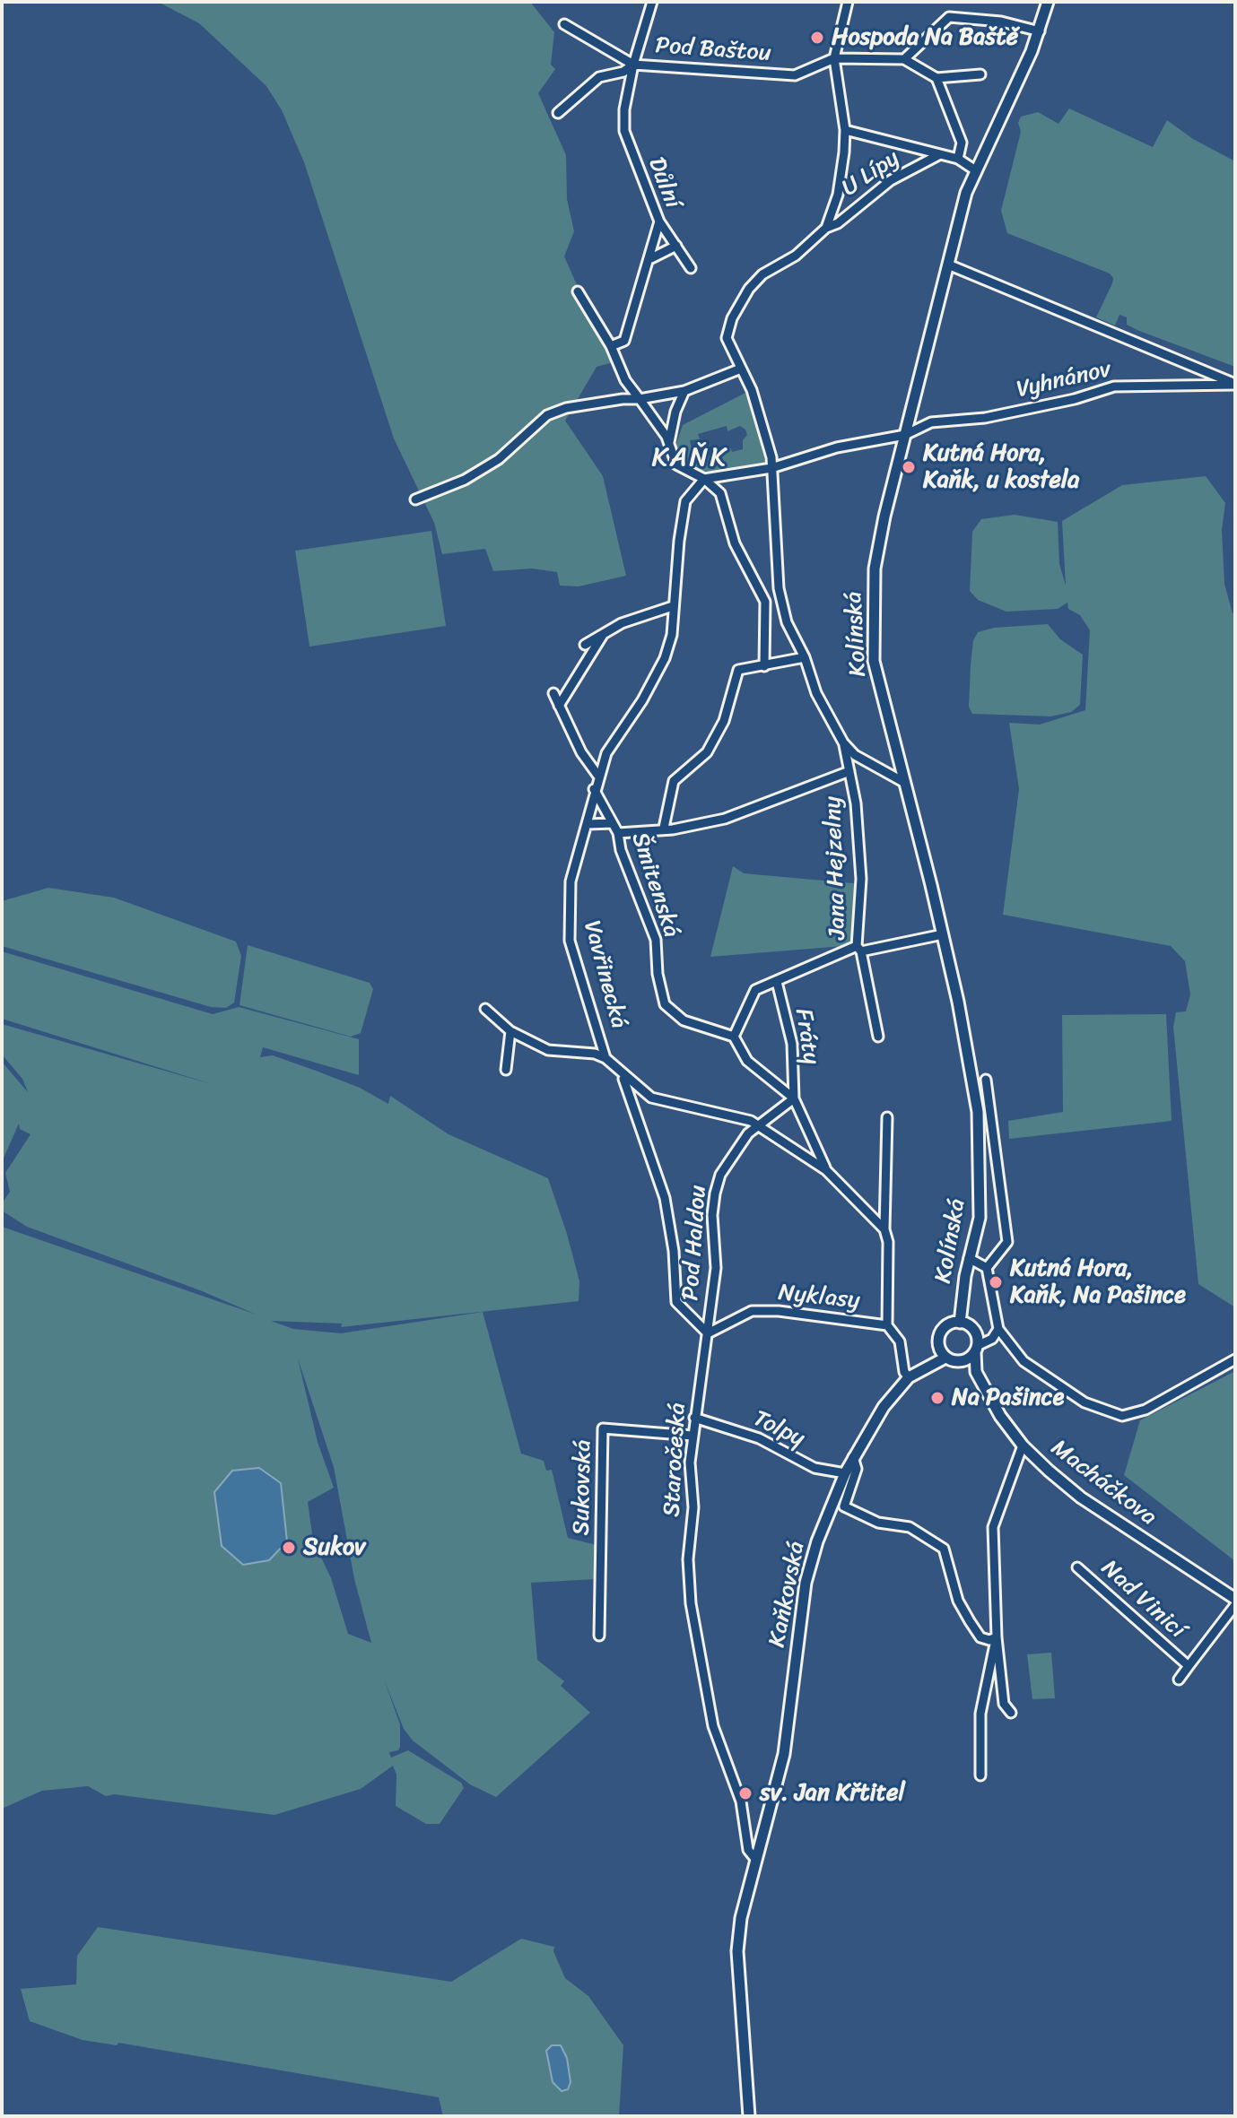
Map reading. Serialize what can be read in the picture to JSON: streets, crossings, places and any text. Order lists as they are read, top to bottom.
{
  "streets": {
    "street": [
      "Pod Baštou",
      "U Lípy",
      "Důlní",
      "Vyhnánov",
      "Kolínská",
      "Jana Hejzelny",
      "Šmitenská",
      "Vavřinecká",
      "Fráty",
      "Pod Haldou",
      "Nyklasy",
      "Tolpy",
      "Staročeská",
      "Macháčkova",
      "Sukovská",
      "Kaňkovská",
      "Nad Vinicí"
    ]
  },
  "crossings": [
    ["Pod Baštou", "Důlní"],
    ["U Lípy", "Vyhnánov"],
    ["U Lípy", "Kolínská"],
    ["U Lípy", "Jana Hejzelny"],
    ["Vyhnánov", "Kolínská"],
    ["Vyhnánov", "Vavřinecká"],
    ["Kolínská", "Jana Hejzelny"],
    ["Kolínská", "Kaňkovská"],
    ["Jana Hejzelny", "Fráty"],
    ["Šmitenská", "Vavřinecká"],
    ["Šmitenská", "Fráty"],
    ["Fráty", "Pod Haldou"],
    ["Pod Haldou", "Nyklasy"],
    ["Pod Haldou", "Staročeská"],
    ["Nyklasy", "Staročeská"],
    ["Tolpy", "Staročeská"],
    ["Tolpy", "Kaňkovská"],
    ["Staročeská", "Sukovská"],
    ["Staročeská", "Kaňkovská"]
  ],
  "districts": ["KAŇK"],
  "places": [
    "Hospoda Na Baště",
    "Kutná Hora, Kaňk, u kostela",
    "Kutná Hora, Kaňk, Na Pašince",
    "Na Pašince",
    "Sukov",
    "sv. Jan Křtitel"
  ]
}
